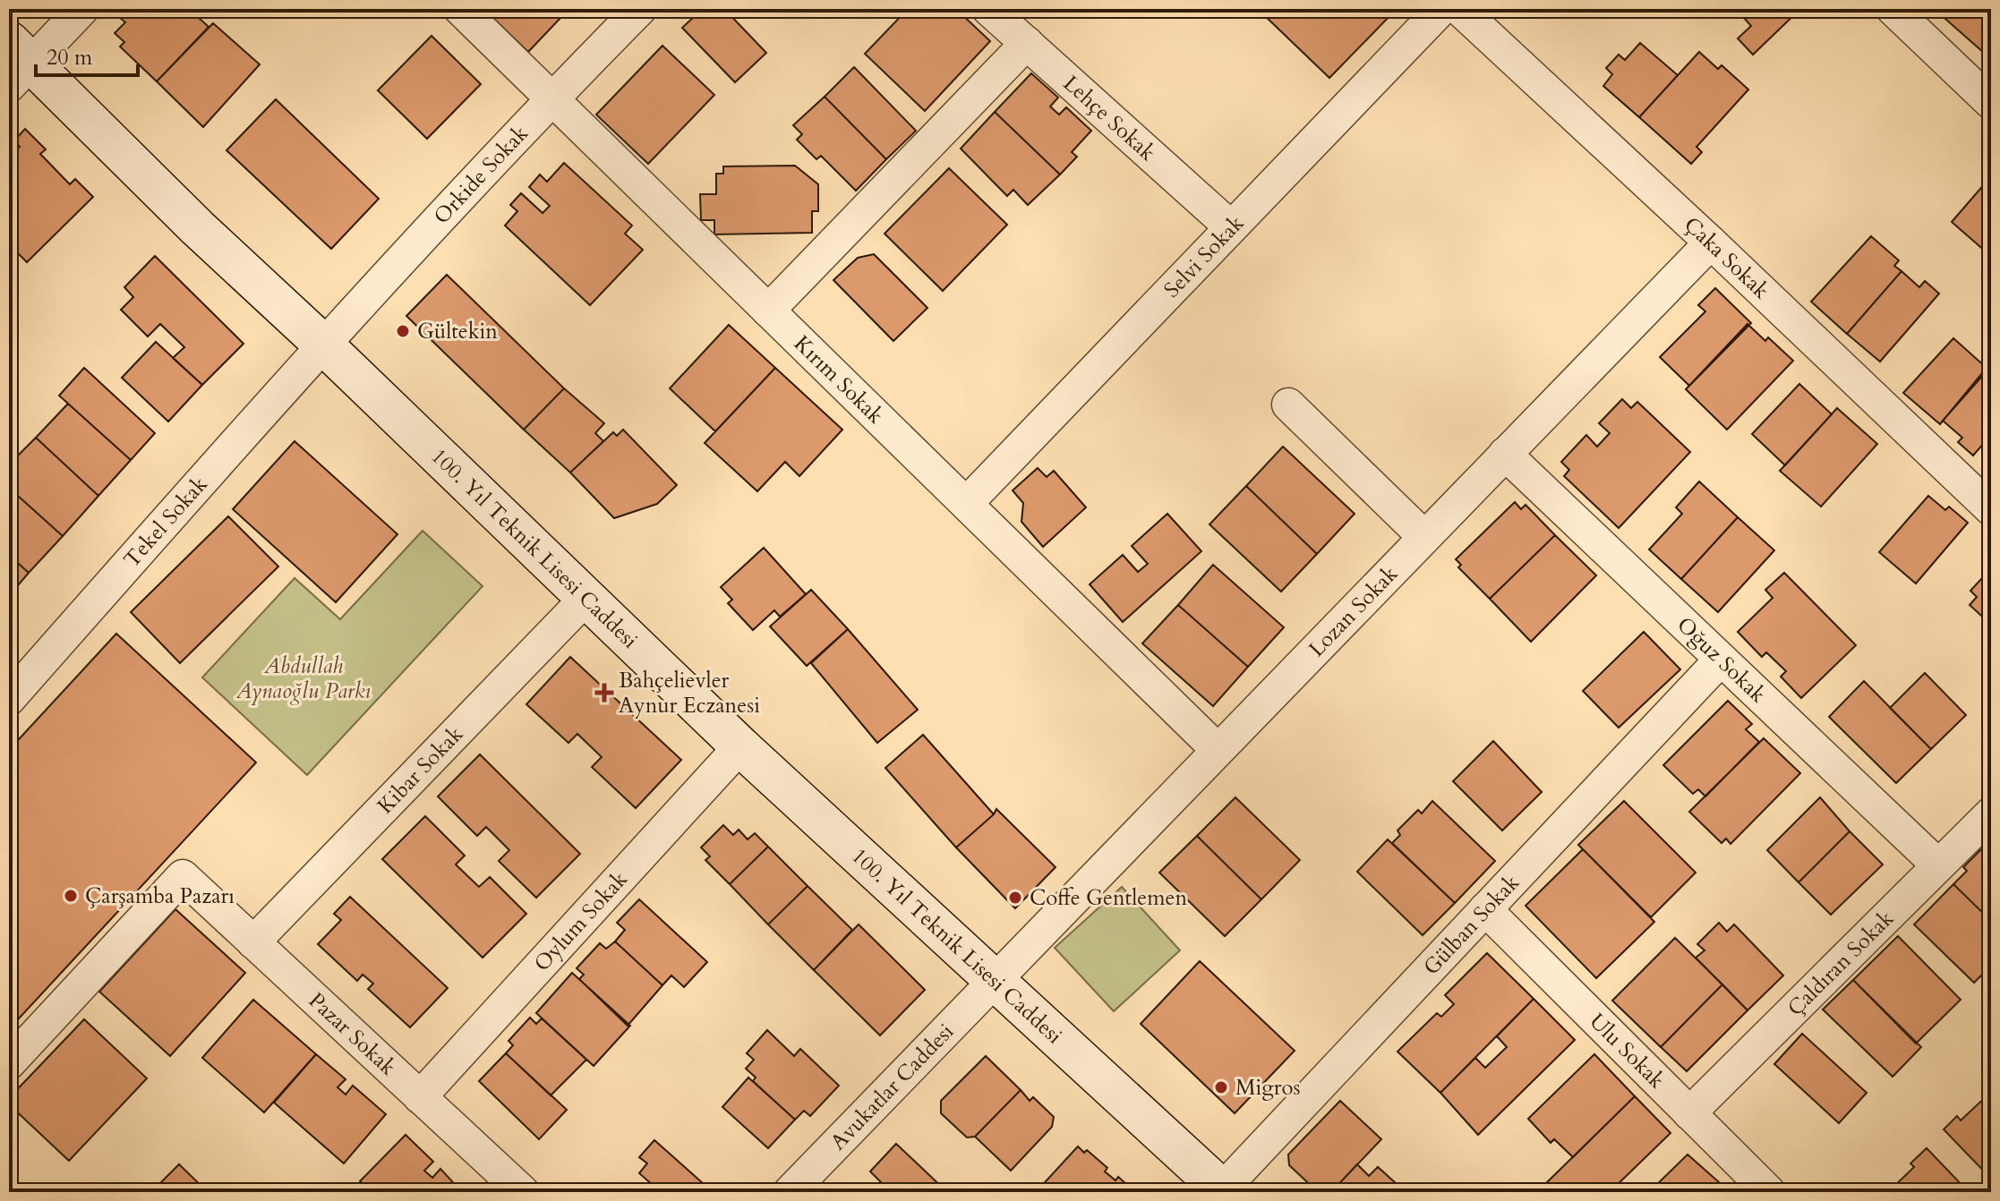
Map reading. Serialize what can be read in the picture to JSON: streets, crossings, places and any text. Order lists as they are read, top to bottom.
{
  "streets": {
    "main road": ["100. Yıl Teknik Lisesi Caddesi"],
    "street": [
      "Lehçe Sokak",
      "Orkide Sokak",
      "Selvi Sokak",
      "Çaka Sokak",
      "Kırım Sokak",
      "Tekel Sokak",
      "Lozan Sokak",
      "Oğuz Sokak",
      "Kibar Sokak",
      "Oylum Sokak",
      "Gülban Sokak",
      "Çaldıran Sokak",
      "Pazar Sokak",
      "Ulu Sokak",
      "Avukatlar Caddesi"
    ]
  },
  "crossings": [
    ["Lehçe Sokak", "Selvi Sokak"],
    ["Orkide Sokak", "Kırım Sokak"],
    ["Orkide Sokak", "Tekel Sokak"],
    ["Orkide Sokak", "100. Yıl Teknik Lisesi Caddesi"],
    ["Selvi Sokak", "Kırım Sokak"],
    ["Çaka Sokak", "Lozan Sokak"],
    ["Kırım Sokak", "Lozan Sokak"],
    ["Tekel Sokak", "100. Yıl Teknik Lisesi Caddesi"],
    ["100. Yıl Teknik Lisesi Caddesi", "Lozan Sokak"],
    ["100. Yıl Teknik Lisesi Caddesi", "Kibar Sokak"],
    ["100. Yıl Teknik Lisesi Caddesi", "Oylum Sokak"],
    ["100. Yıl Teknik Lisesi Caddesi", "Gülban Sokak"],
    ["100. Yıl Teknik Lisesi Caddesi", "Avukatlar Caddesi"],
    ["Lozan Sokak", "Oğuz Sokak"],
    ["Lozan Sokak", "Avukatlar Caddesi"],
    ["Oğuz Sokak", "Gülban Sokak"],
    ["Oğuz Sokak", "Çaldıran Sokak"],
    ["Kibar Sokak", "Pazar Sokak"],
    ["Oylum Sokak", "Pazar Sokak"],
    ["Gülban Sokak", "Ulu Sokak"],
    ["Çaldıran Sokak", "Ulu Sokak"]
  ],
  "parks": ["Abdullah Aynaoğlu Parkı"],
  "places": {
    "other": [
      "Gültekin",
      "Çarşamba Pazarı",
      "Coffe Gentlemen",
      "Migros"
    ],
    "health": ["Bahçelievler Aynur Eczanesi"]
  },
  "scale_bar": "20 m"
}
